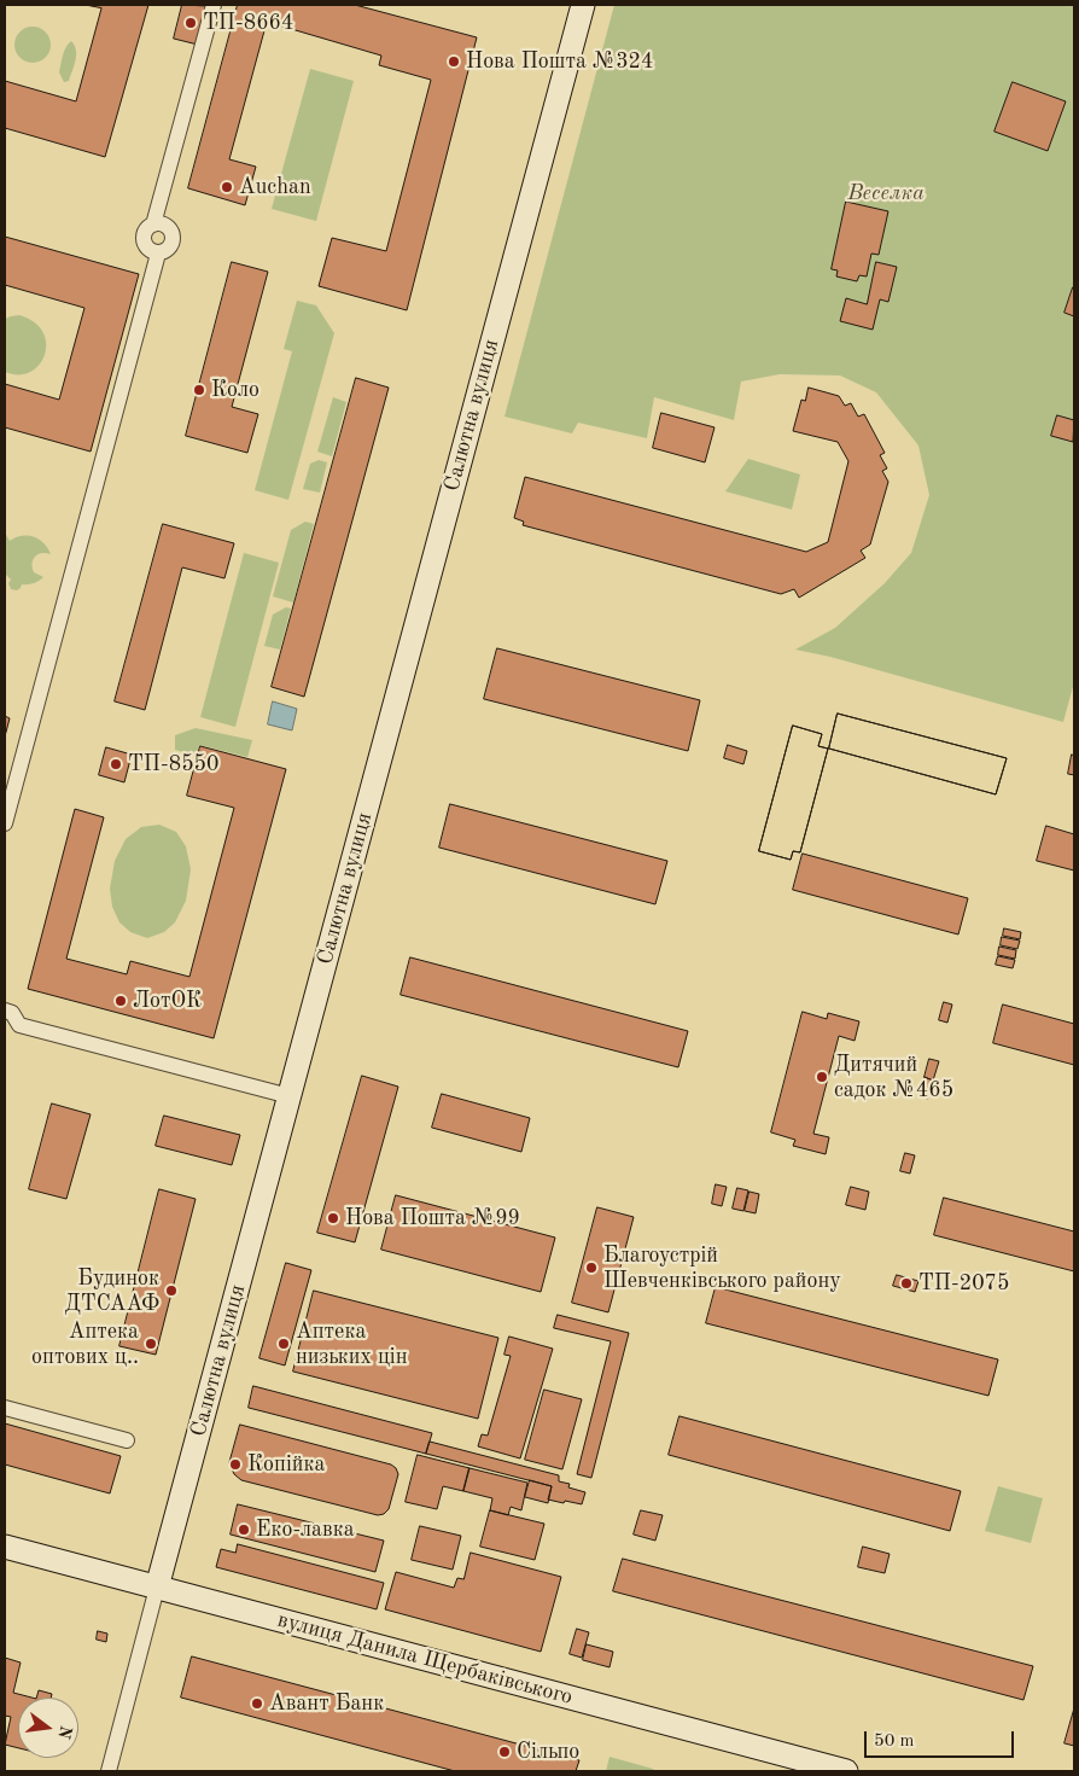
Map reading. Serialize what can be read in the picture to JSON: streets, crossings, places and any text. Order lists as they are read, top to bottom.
{
  "streets": {
    "street": ["Салютна вулиця", "вулиця Данила Щербаківського"]
  },
  "crossings": [
    ["Салютна вулиця", "вулиця Данила Щербаківського"]
  ],
  "parks": ["Веселка"],
  "places": [
    "ТП-8664",
    "Нова Пошта №324",
    "Auchan",
    "Коло",
    "ТП-8550",
    "ЛотОК",
    "Дитячий садок №465",
    "Нова Пошта №99",
    "Благоустрій Шевченківського району",
    "ТП-2075",
    "Будинок ДТСААФ",
    "Аптека оптових ц..",
    "Аптека низьких цін",
    "Копійка",
    "Еко-лавка",
    "Авант Банк",
    "Сільпо"
  ],
  "scale_bar": "50 m",
  "north": "right"
}
